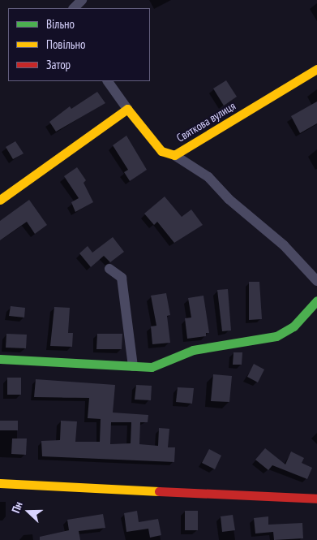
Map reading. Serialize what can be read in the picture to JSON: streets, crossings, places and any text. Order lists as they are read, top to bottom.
{
  "streets": {
    "street": ["Святкова вулиця"]
  },
  "legend": ["Вільно", "Повільно", "Затор"],
  "north": "left"
}
